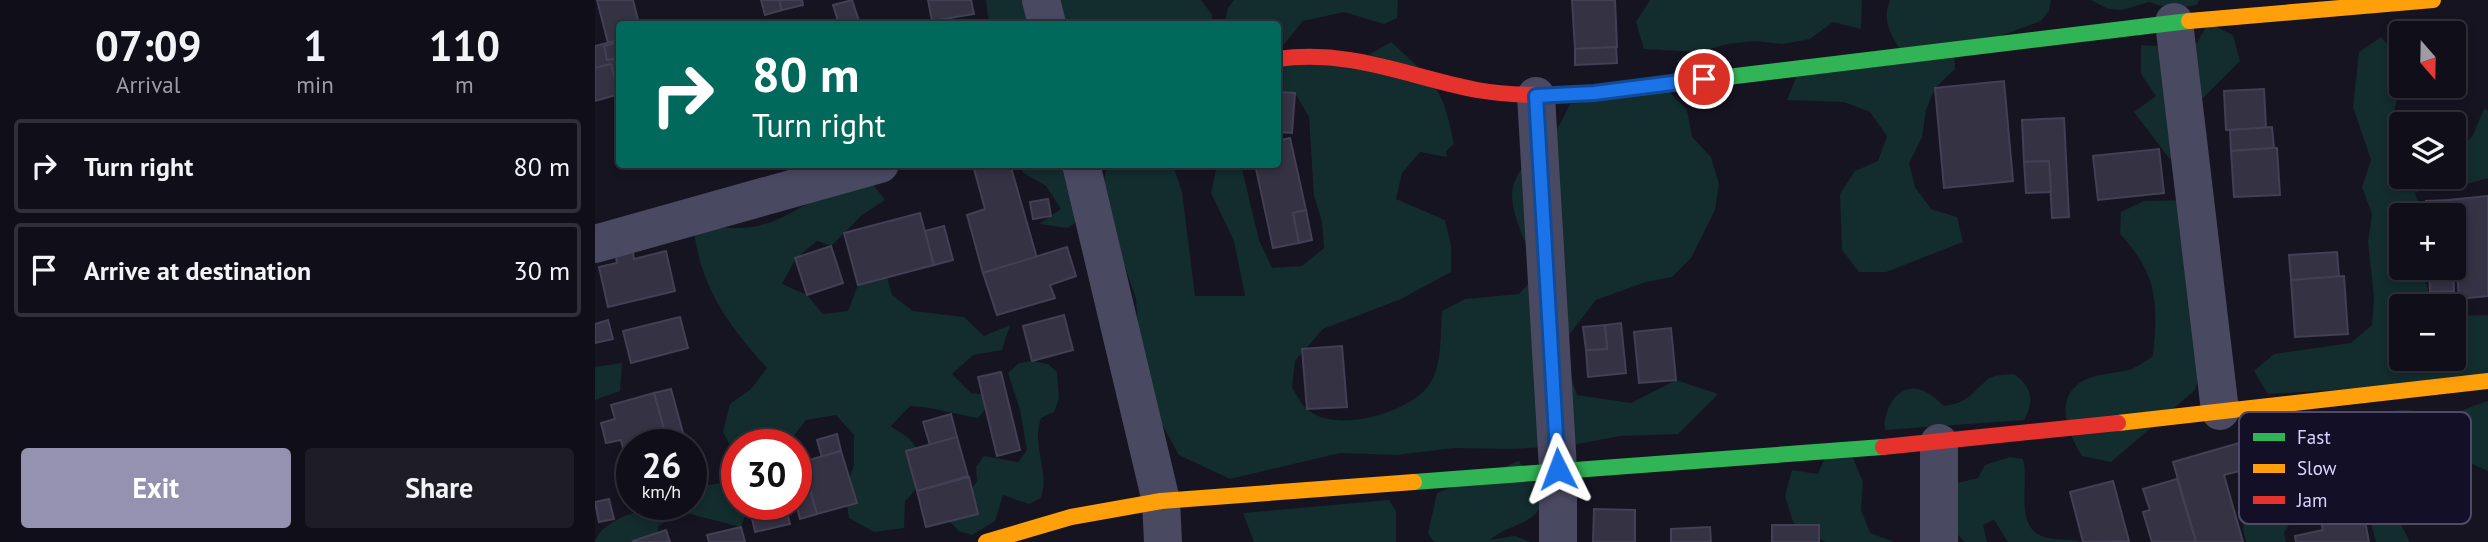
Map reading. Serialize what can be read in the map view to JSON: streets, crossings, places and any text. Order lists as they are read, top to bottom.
{
  "legend": ["Fast", "Slow", "Jam"],
  "north": "bottom",
  "page": {
    "eta": [
      "07:09",
      "Arrival",
      "1",
      "min",
      "110",
      "m"
    ],
    "map_buttons": ["+", "−"],
    "turn": ["80 m", "Turn right"],
    "list": [
      {
        "name": "Turn right",
        "value": "80 m"
      },
      {
        "name": "Arrive at destination",
        "value": "30 m"
      }
    ],
    "speed": "26 km/h",
    "limit": "30",
    "buttons": ["Exit", "Share"]
  }
}
